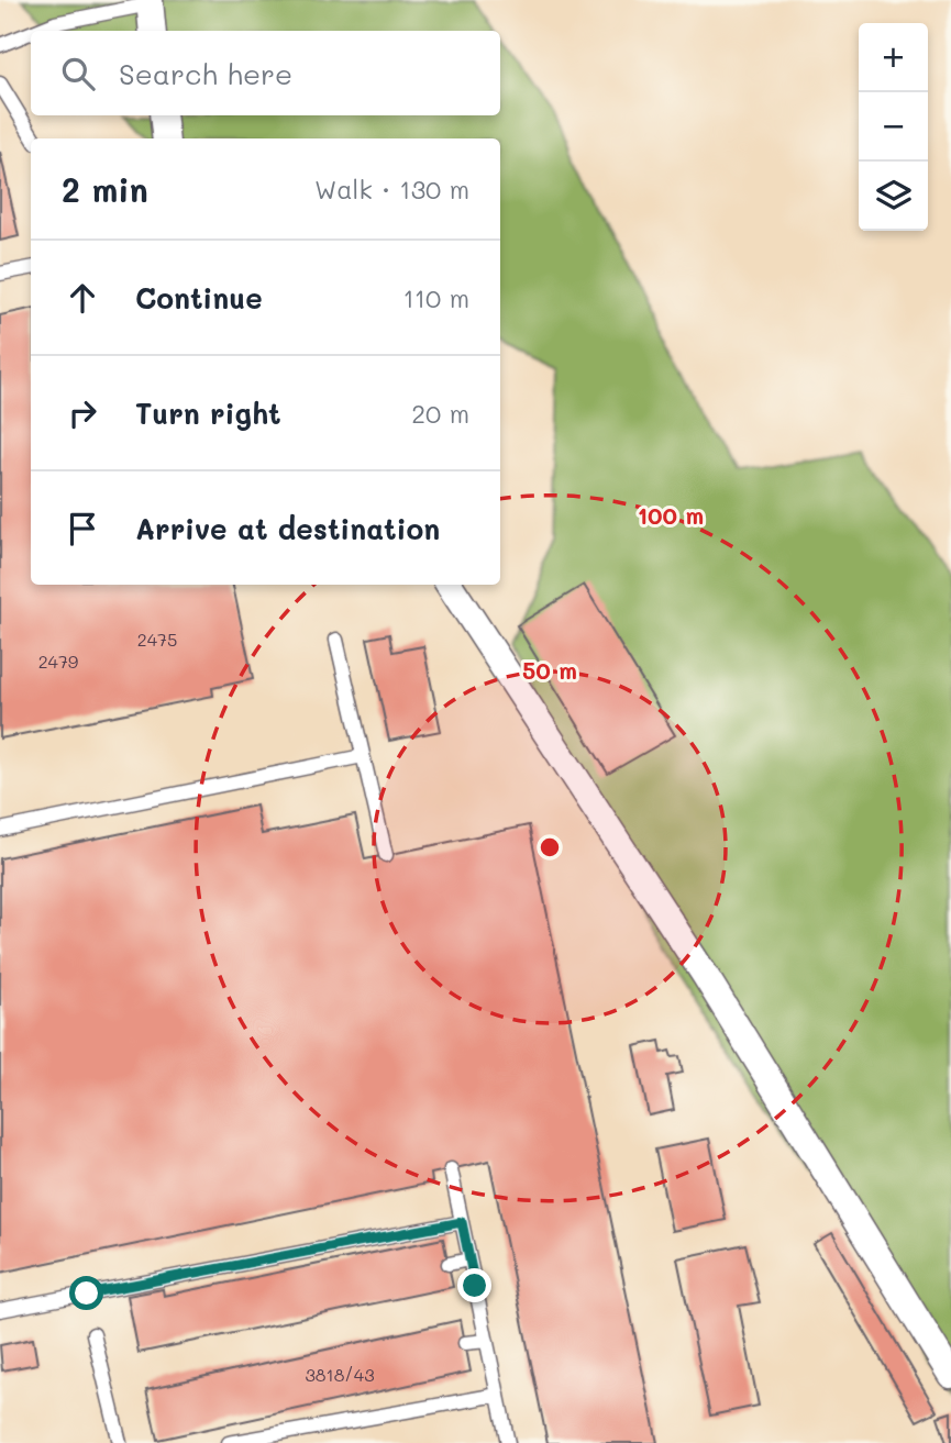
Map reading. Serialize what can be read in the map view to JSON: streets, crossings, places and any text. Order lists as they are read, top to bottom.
{
  "house_numbers": ["2475", "2479", "3818/43"],
  "page": {
    "map_buttons": ["+", "−"],
    "search": "Search here",
    "heading": ["2 min", "Walk · 130 m"],
    "list": [
      ["Continue", "110 m"],
      ["Turn right", "20 m"],
      "Arrive at destination"
    ]
  },
  "rings": ["100 m", "50 m"]
}
